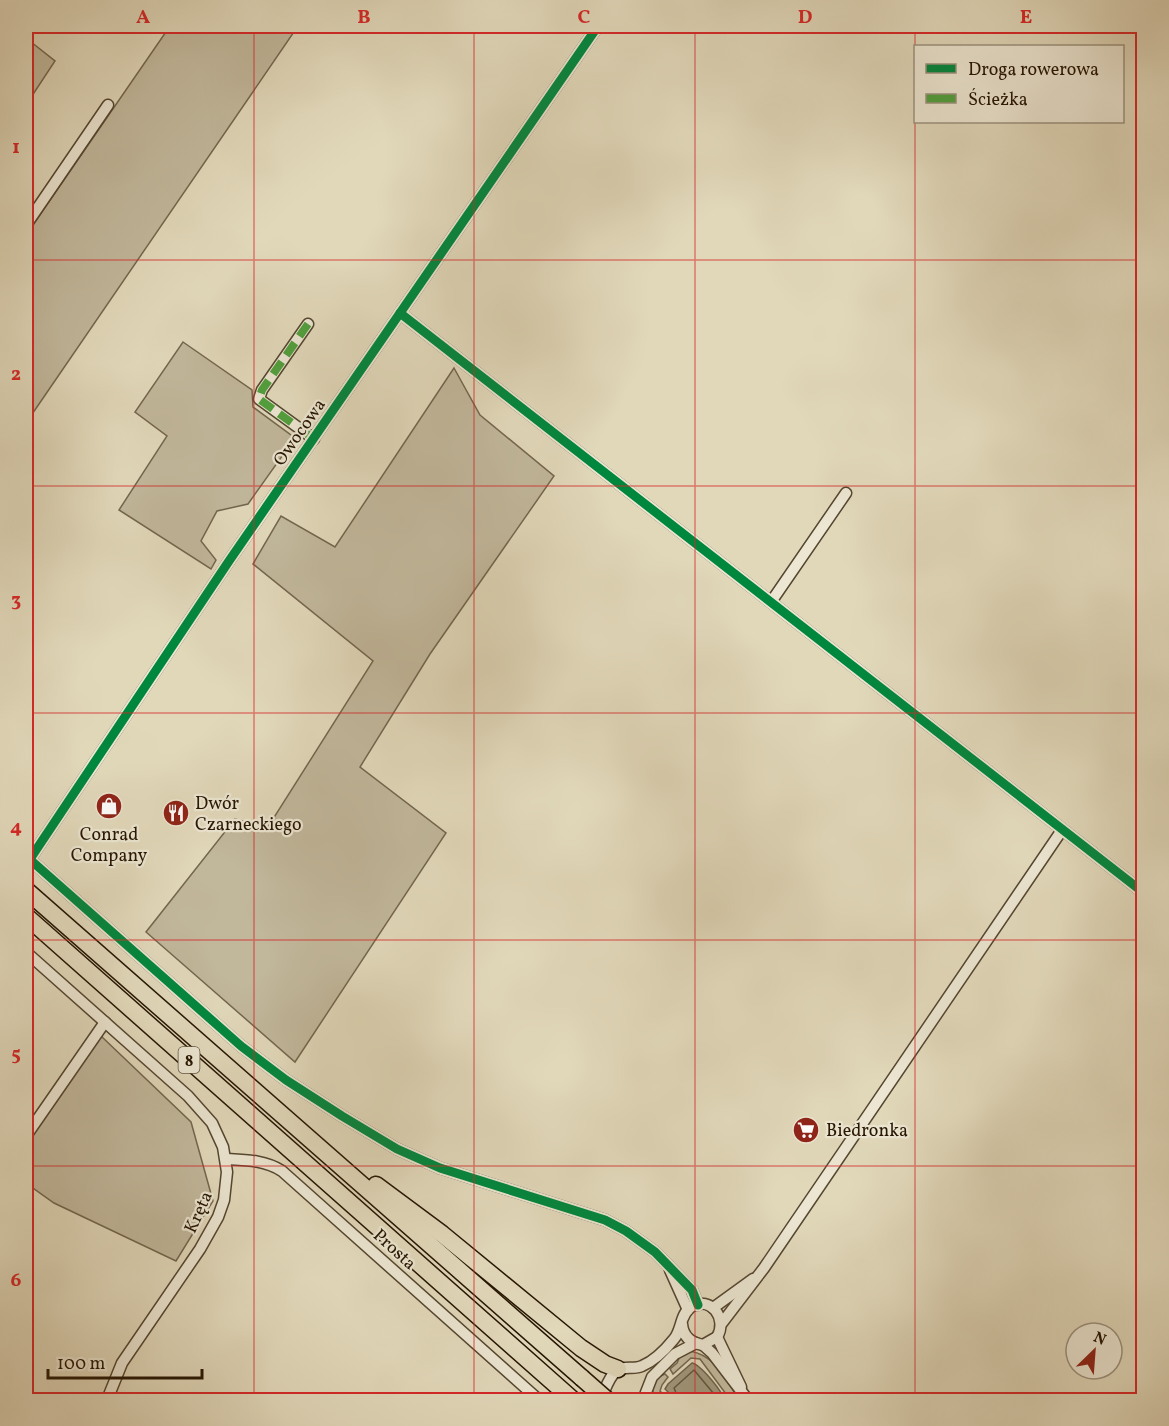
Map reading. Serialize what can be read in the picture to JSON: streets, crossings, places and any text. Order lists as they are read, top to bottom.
{
  "streets": {
    "highway": ["8"],
    "street": ["Owocowa", "Kręta", "Prosta"]
  },
  "crossings": [
    ["Kręta", "Prosta"]
  ],
  "places": {
    "shop": ["Conrad Company"],
    "restaurant": ["Dwór Czarneckiego"],
    "supermarket": ["Biedronka"]
  },
  "legend": ["Droga rowerowa", "Ścieżka"],
  "scale_bar": "100 m",
  "north": "top right",
  "grid": {
    "columns": [
      "A",
      "B",
      "C",
      "D",
      "E"
    ],
    "rows": [
      "1",
      "2",
      "3",
      "4",
      "5",
      "6"
    ]
  }
}
